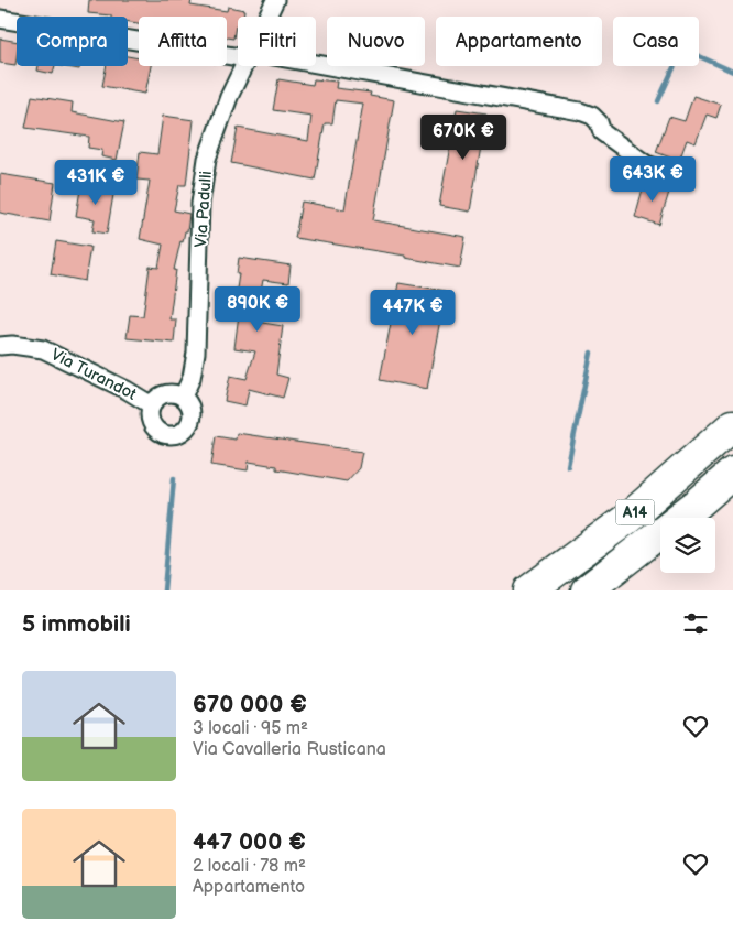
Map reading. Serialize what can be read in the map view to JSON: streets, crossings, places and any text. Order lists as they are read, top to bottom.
{
  "streets": {
    "highway": ["A14"],
    "street": ["Via Padulli", "Via Turandot"]
  },
  "crossings": [
    ["Via Padulli", "Via Turandot"]
  ],
  "page": {
    "chip": [
      "Compra",
      "Affitta",
      "Filtri",
      "Nuovo",
      "Appartamento",
      "Casa"
    ],
    "price": [
      "670K €",
      "643K €",
      "431K €",
      "890K €",
      "447K €"
    ],
    "heading": "5 immobili",
    "list": [
      {
        "name": "670 000 €",
        "note": "3 locali · 95 m² · Via Cavalleria Rusticana"
      },
      {
        "name": "447 000 €",
        "note": "2 locali · 78 m² · Appartamento"
      }
    ]
  }
}
